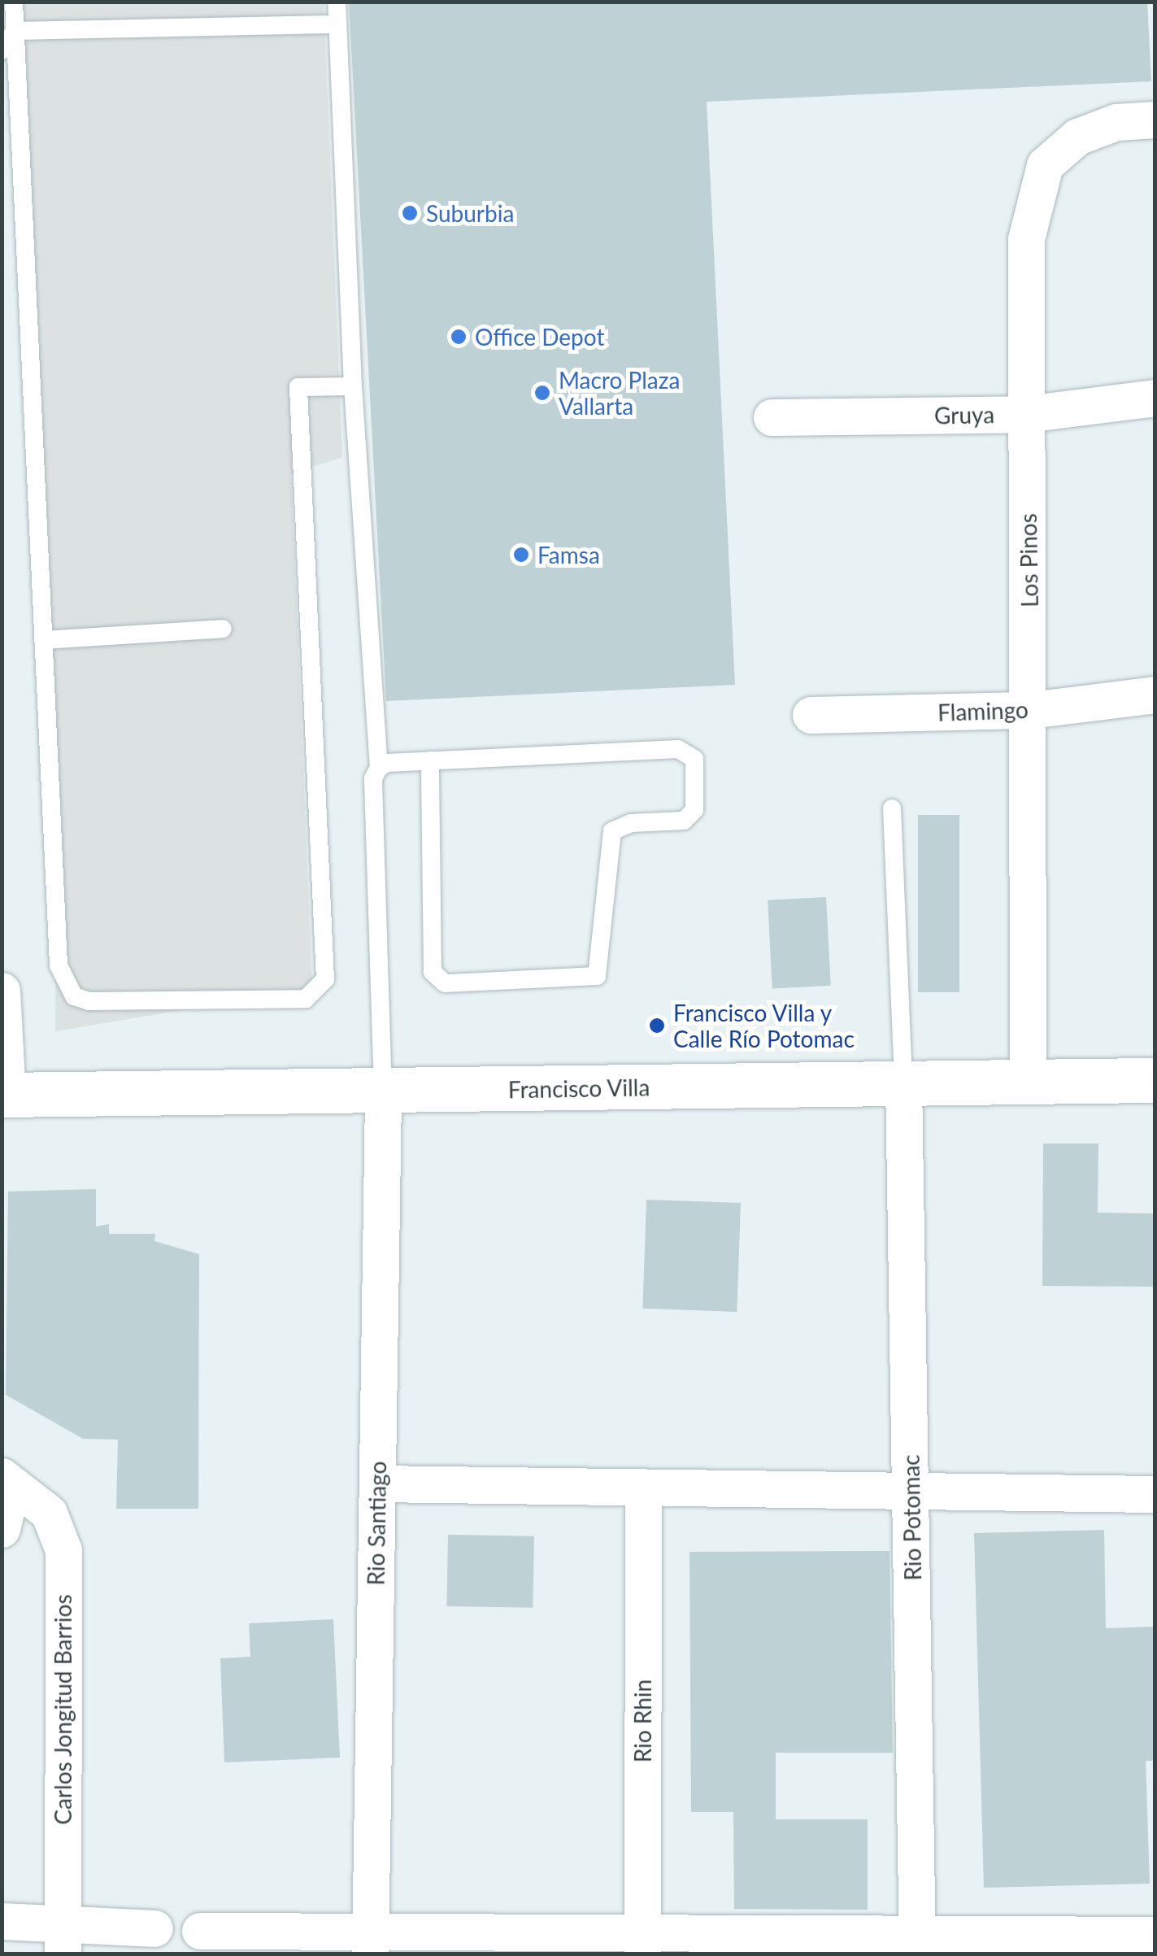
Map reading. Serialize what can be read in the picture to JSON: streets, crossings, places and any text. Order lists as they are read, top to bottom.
{
  "streets": {
    "street": [
      "Gruya",
      "Los Pinos",
      "Flamingo",
      "Francisco Villa",
      "Rio Potomac",
      "Rio Santiago",
      "Carlos Jongitud Barrios",
      "Rio Rhin"
    ]
  },
  "crossings": [
    ["Gruya", "Los Pinos"],
    ["Los Pinos", "Flamingo"],
    ["Los Pinos", "Francisco Villa"],
    ["Francisco Villa", "Rio Potomac"],
    ["Francisco Villa", "Rio Santiago"]
  ],
  "places": [
    "Suburbia",
    "Office Depot",
    "Macro Plaza Vallarta",
    "Famsa",
    "Francisco Villa y Calle Río Potomac"
  ]
}
